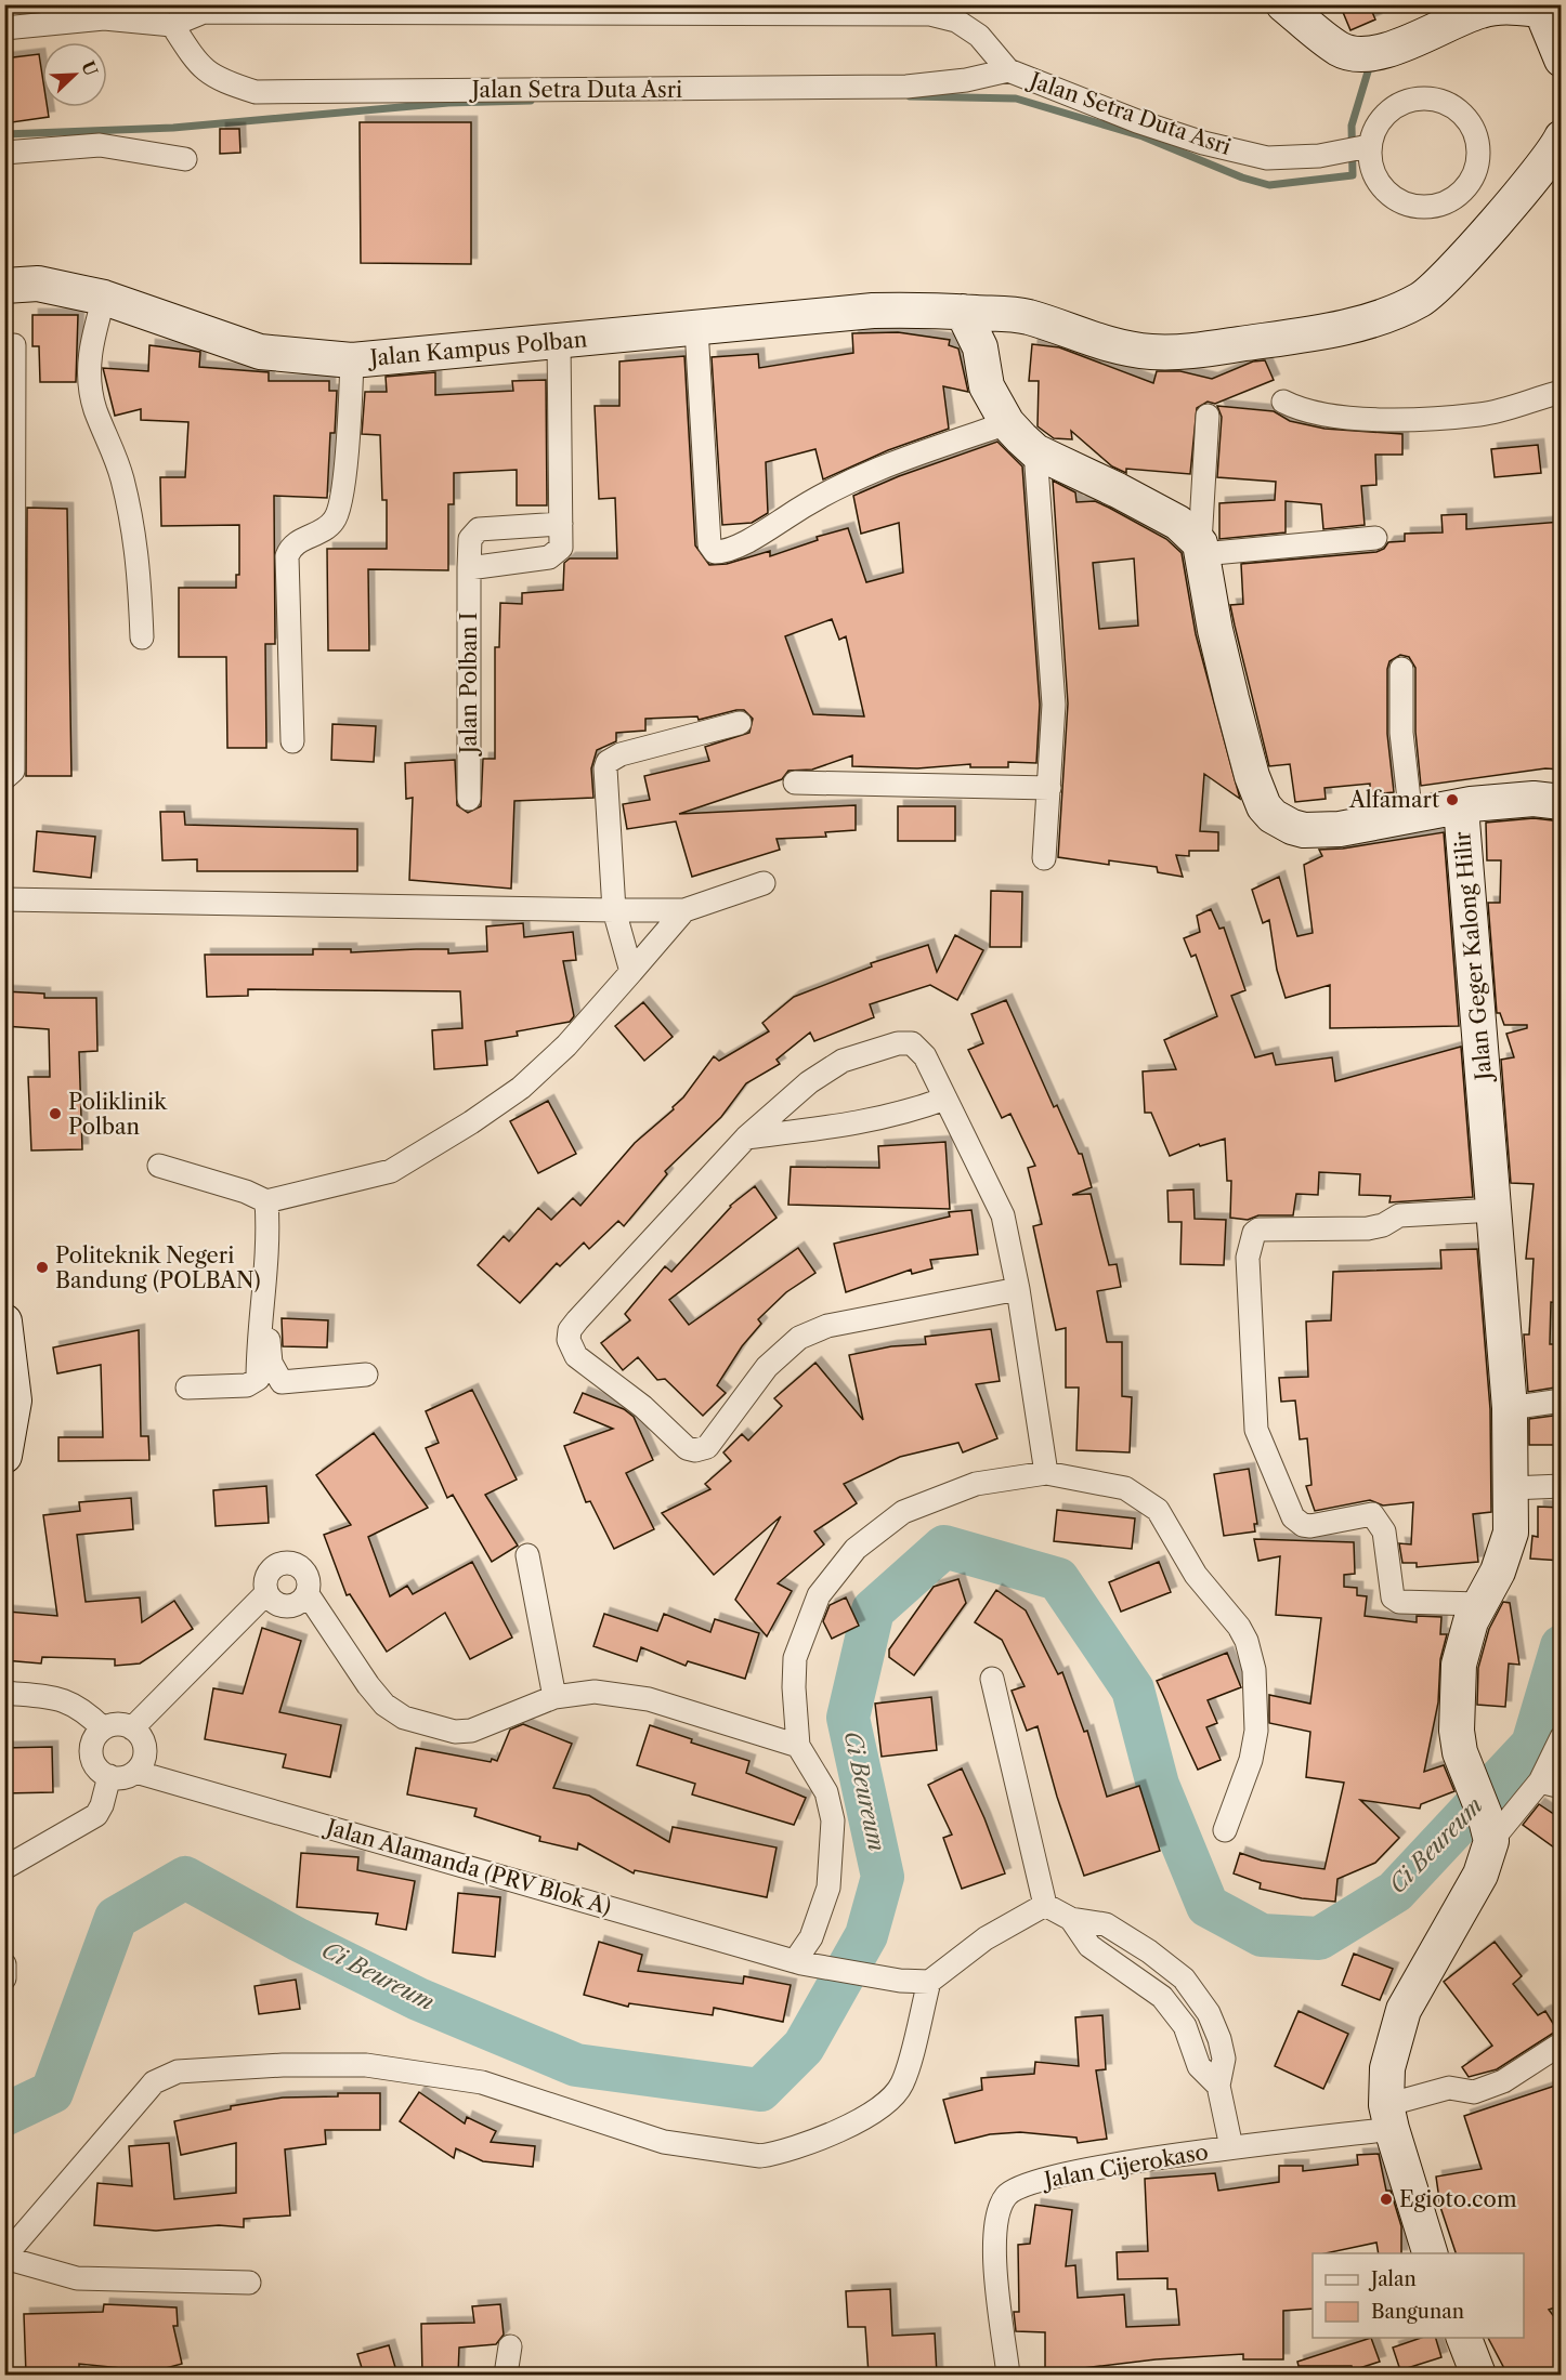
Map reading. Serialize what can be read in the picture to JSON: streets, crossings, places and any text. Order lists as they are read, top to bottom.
{
  "streets": {
    "street": [
      "Jalan Setra Duta Asri",
      "Jalan Kampus Polban",
      "Jalan Polban I",
      "Jalan Geger Kalong Hilir",
      "Jalan Alamanda (PRV Blok A)",
      "Jalan Cijerokaso"
    ]
  },
  "water": ["Ci Beureum"],
  "places": [
    "Alfamart",
    "Poliklinik Polban",
    "Politeknik Negeri Bandung (POLBAN)",
    "Egioto.com"
  ],
  "legend": ["Jalan", "Bangunan"],
  "north": "top right"
}
